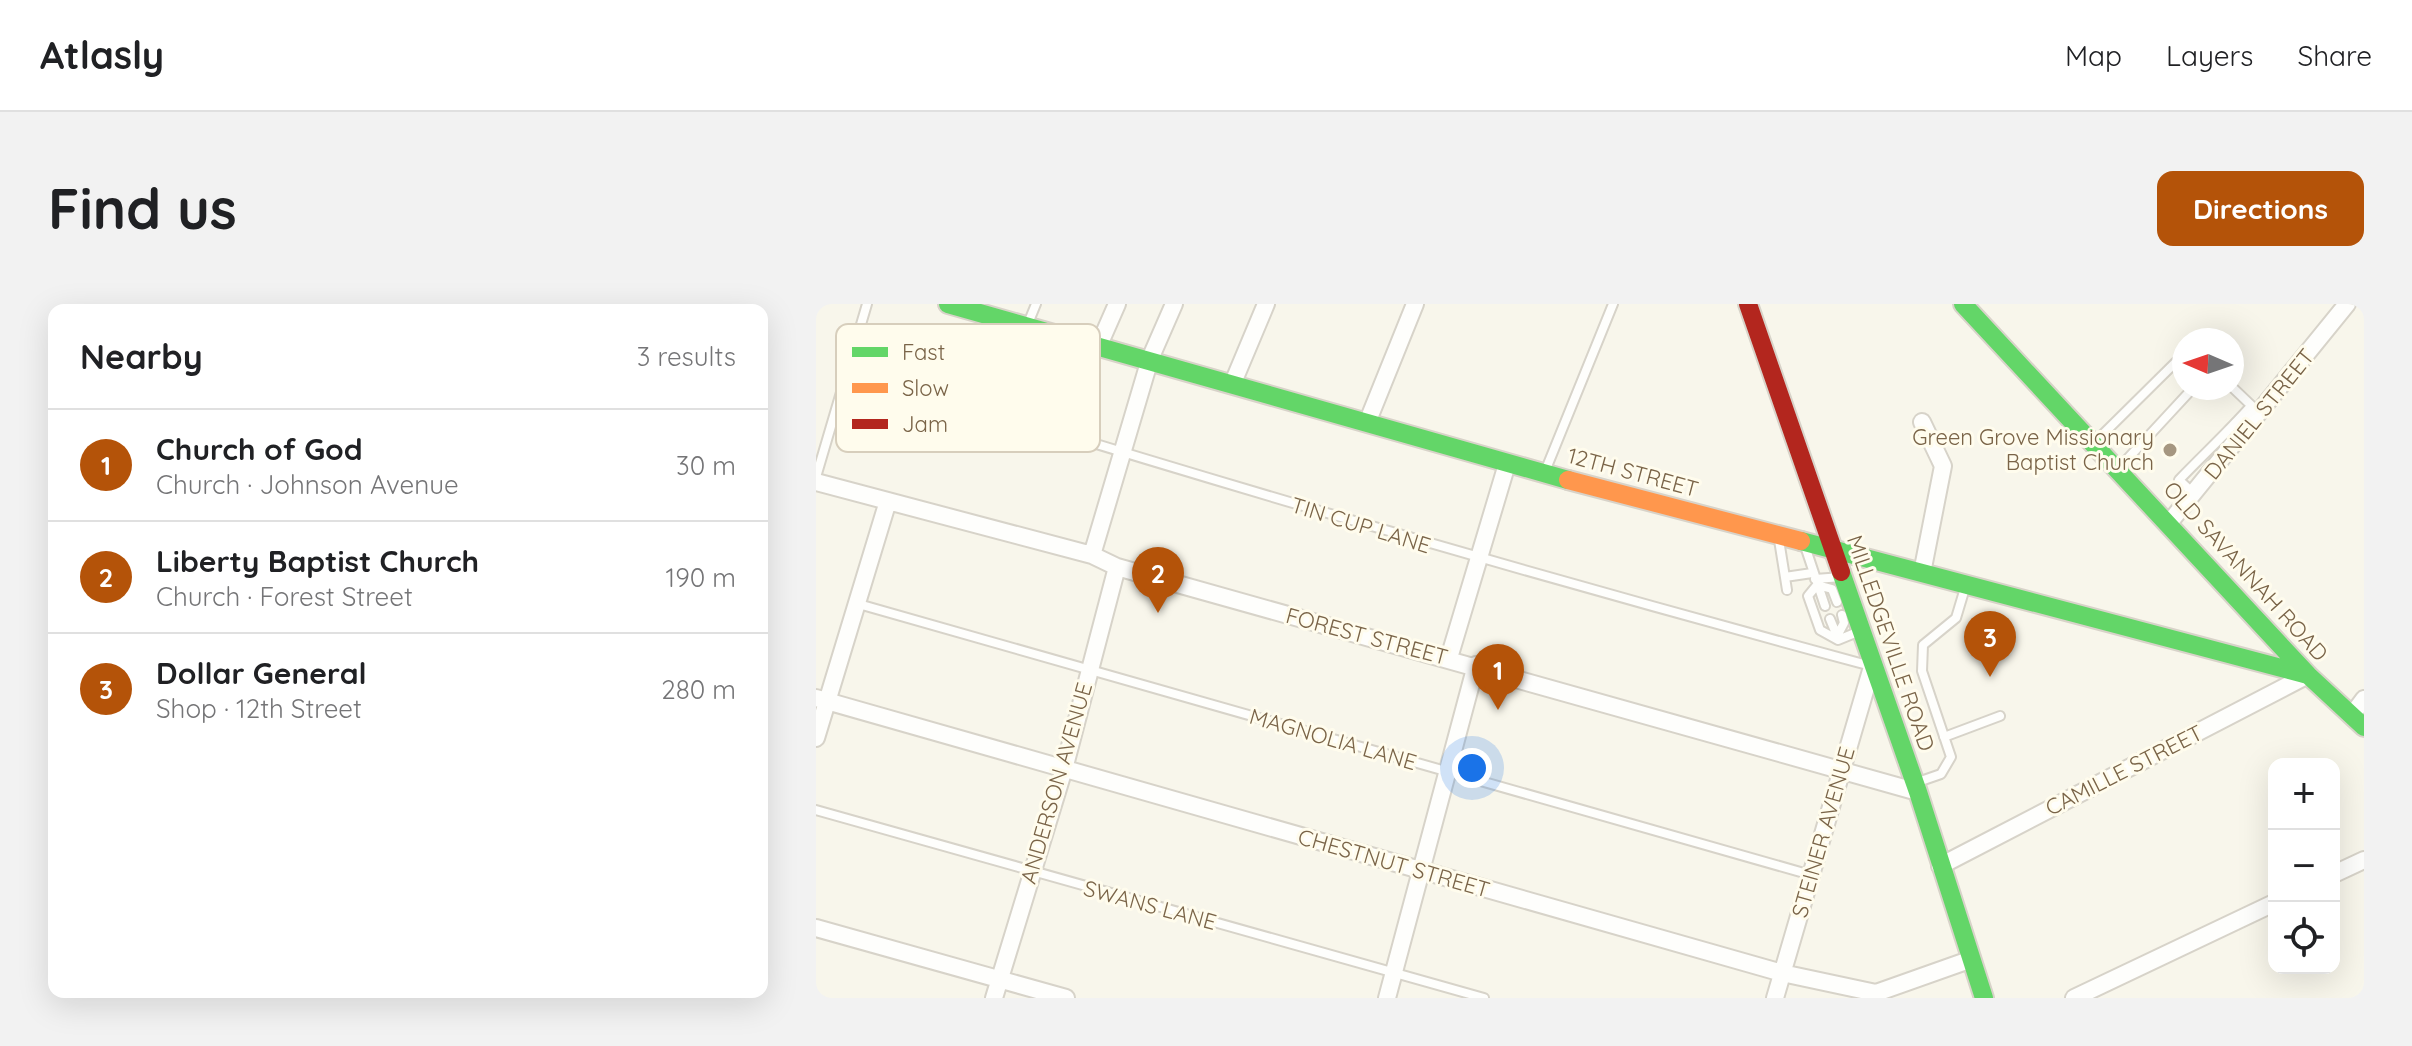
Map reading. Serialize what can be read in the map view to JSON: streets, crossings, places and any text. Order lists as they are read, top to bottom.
{
  "streets": {
    "street": [
      "DANIEL STREET",
      "12TH STREET",
      "OLD SAVANNAH ROAD",
      "FOREST STREET",
      "MILLEDGEVILLE ROAD",
      "CAMILLE STREET",
      "ANDERSON AVENUE",
      "STEINER AVENUE",
      "CHESTNUT STREET"
    ],
    "lane": ["TIN CUP LANE", "MAGNOLIA LANE", "SWANS LANE"]
  },
  "crossings": [
    ["DANIEL STREET", "OLD SAVANNAH ROAD"],
    ["12TH STREET", "OLD SAVANNAH ROAD"],
    ["12TH STREET", "MILLEDGEVILLE ROAD"],
    ["12TH STREET", "CAMILLE STREET"],
    ["TIN CUP LANE", "MILLEDGEVILLE ROAD"],
    ["TIN CUP LANE", "STEINER AVENUE"],
    ["OLD SAVANNAH ROAD", "CAMILLE STREET"],
    ["FOREST STREET", "MILLEDGEVILLE ROAD"],
    ["FOREST STREET", "ANDERSON AVENUE"],
    ["FOREST STREET", "STEINER AVENUE"],
    ["MILLEDGEVILLE ROAD", "CAMILLE STREET"],
    ["MILLEDGEVILLE ROAD", "STEINER AVENUE"],
    ["MILLEDGEVILLE ROAD", "CHESTNUT STREET"],
    ["MAGNOLIA LANE", "ANDERSON AVENUE"],
    ["MAGNOLIA LANE", "STEINER AVENUE"],
    ["ANDERSON AVENUE", "CHESTNUT STREET"],
    ["ANDERSON AVENUE", "SWANS LANE"],
    ["STEINER AVENUE", "CHESTNUT STREET"]
  ],
  "places": ["Green Grove Missionary Baptist Church"],
  "legend": ["Fast", "Slow", "Jam"],
  "north": "left",
  "page": {
    "header": "Atlasly",
    "nav": ["Map", "Layers", "Share"],
    "buttons": "Directions",
    "title": "Find us",
    "heading": ["Nearby", "3 results"],
    "list": [
      {
        "mark": "1",
        "name": "Church of God",
        "note": "Church · Johnson Avenue",
        "value": "30 m"
      },
      {
        "mark": "2",
        "name": "Liberty Baptist Church",
        "note": "Church · Forest Street",
        "value": "190 m"
      },
      {
        "mark": "3",
        "name": "Dollar General",
        "note": "Shop · 12th Street",
        "value": "280 m"
      }
    ],
    "pins": ["2", "3", "1"],
    "map_buttons": ["+", "−"]
  }
}
